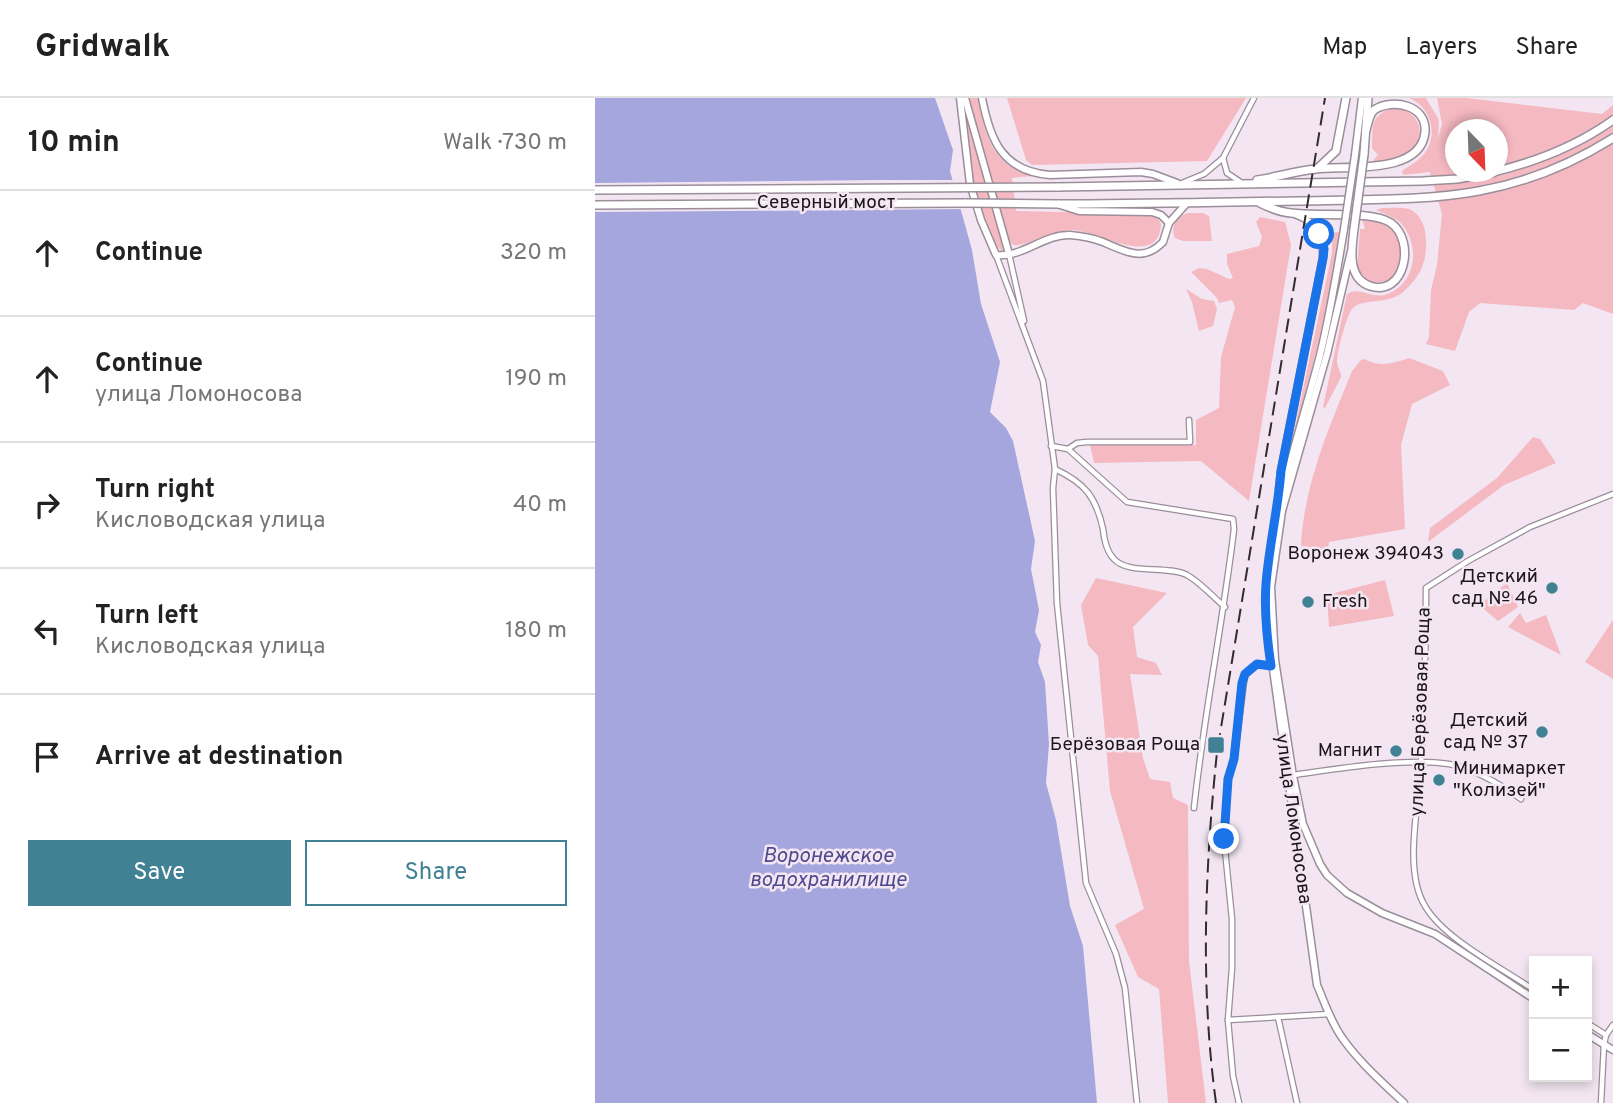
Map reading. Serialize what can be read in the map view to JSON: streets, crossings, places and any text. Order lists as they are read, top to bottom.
{
  "streets": {
    "main road": ["Северный мост", "улица Ломоносова"],
    "street": ["улица Берёзовая Роща"]
  },
  "water": ["Воронежское водохранилище"],
  "places": {
    "other": [
      "Воронеж 394043",
      "Детский сад № 46",
      "Fresh",
      "Детский сад № 37",
      "Магнит",
      "Минимаркет \"Колизей\""
    ],
    "transit": ["Берёзовая Роща"]
  },
  "north": "bottom right",
  "page": {
    "header": "Gridwalk",
    "nav": ["Map", "Layers", "Share"],
    "heading": ["10 min", "Walk · 730 m"],
    "list": [
      ["Continue", "320 m"],
      ["Continue", "улица Ломоносова", "190 m"],
      ["Turn right", "Кисловодская улица", "40 m"],
      ["Turn left", "Кисловодская улица", "180 m"],
      "Arrive at destination"
    ],
    "buttons": ["Save", "Share"],
    "map_buttons": ["+", "−"]
  }
}
